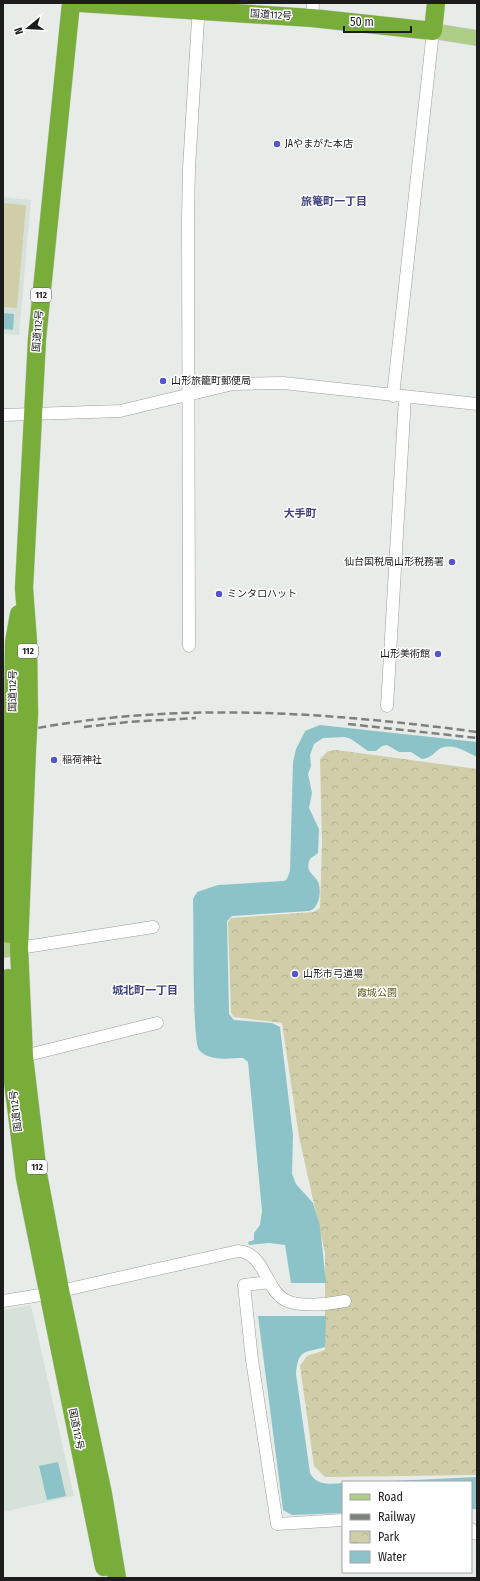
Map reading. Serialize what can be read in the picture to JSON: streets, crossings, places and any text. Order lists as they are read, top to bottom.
{
  "streets": {
    "highway": ["国道112号", "112"]
  },
  "districts": ["旅篭町一丁目", "大手町", "城北町一丁目"],
  "parks": ["霞城公園"],
  "places": [
    "JAやまがた本店",
    "山形旅籠町郵便局",
    "仙台国税局山形税務署",
    "ミンタロハット",
    "山形美術館",
    "稲荷神社",
    "山形市弓道場"
  ],
  "legend": [
    "Road",
    "Railway",
    "Park",
    "Water"
  ],
  "scale_bar": "50 m",
  "north": "left"
}
